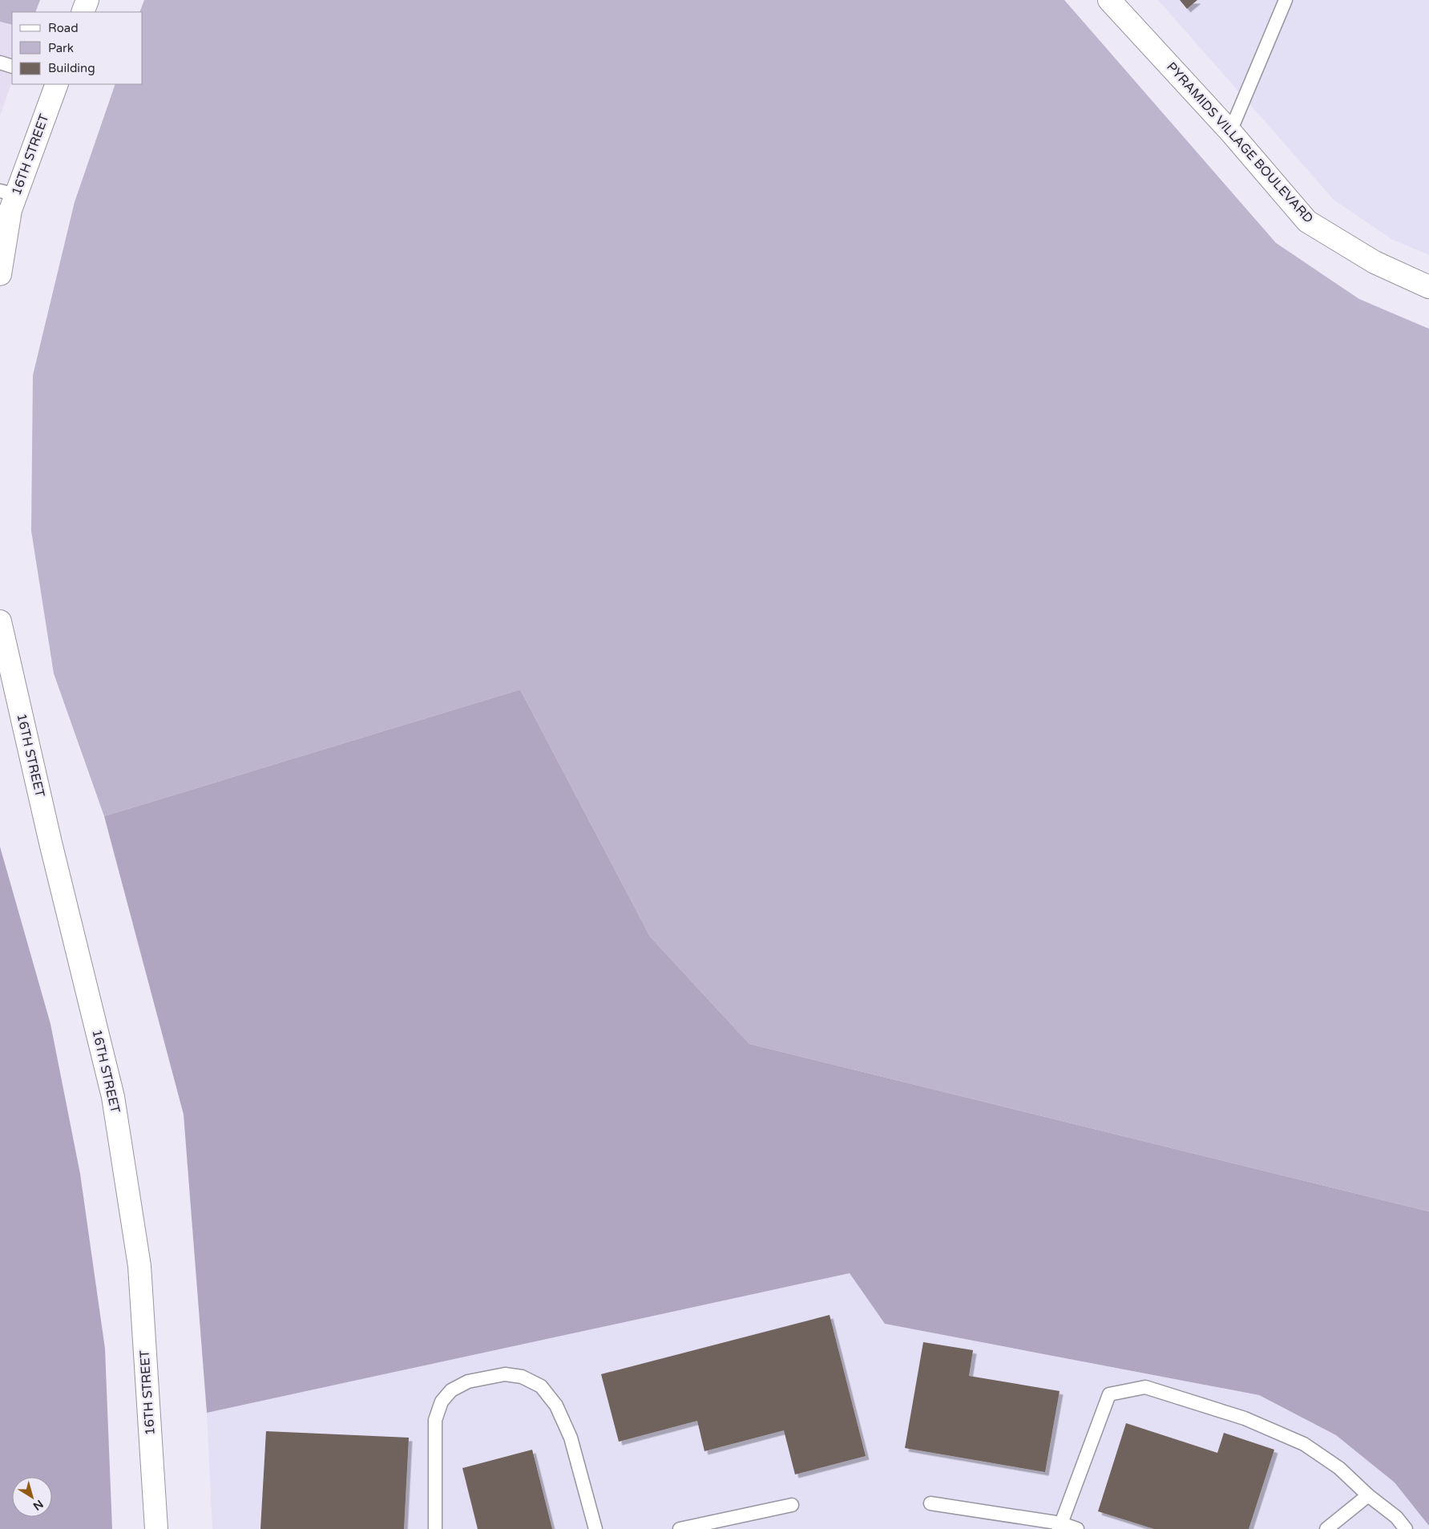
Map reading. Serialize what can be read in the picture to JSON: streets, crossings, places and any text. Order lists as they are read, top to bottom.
{
  "streets": {
    "street": ["PYRAMIDS VILLAGE BOULEVARD", "16TH STREET"]
  },
  "legend": ["Road", "Park", "Building"],
  "north": "bottom right"
}
